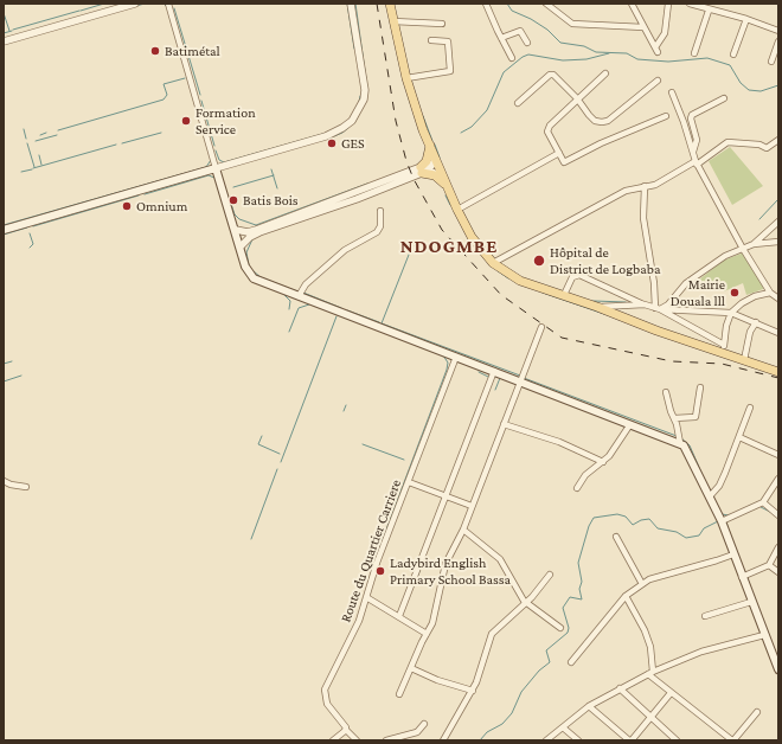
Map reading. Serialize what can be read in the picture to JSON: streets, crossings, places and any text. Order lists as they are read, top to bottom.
{
  "streets": {
    "street": ["Route du Quartier Carriere"]
  },
  "districts": ["NDOGMBE"],
  "places": [
    "Batimétal",
    "Formation Service",
    "GES",
    "Batis Bois",
    "Omnium",
    "Hôpital de District de Logbaba",
    "Mairie Douala lll",
    "Ladybird English Primary School Bassa"
  ]
}
